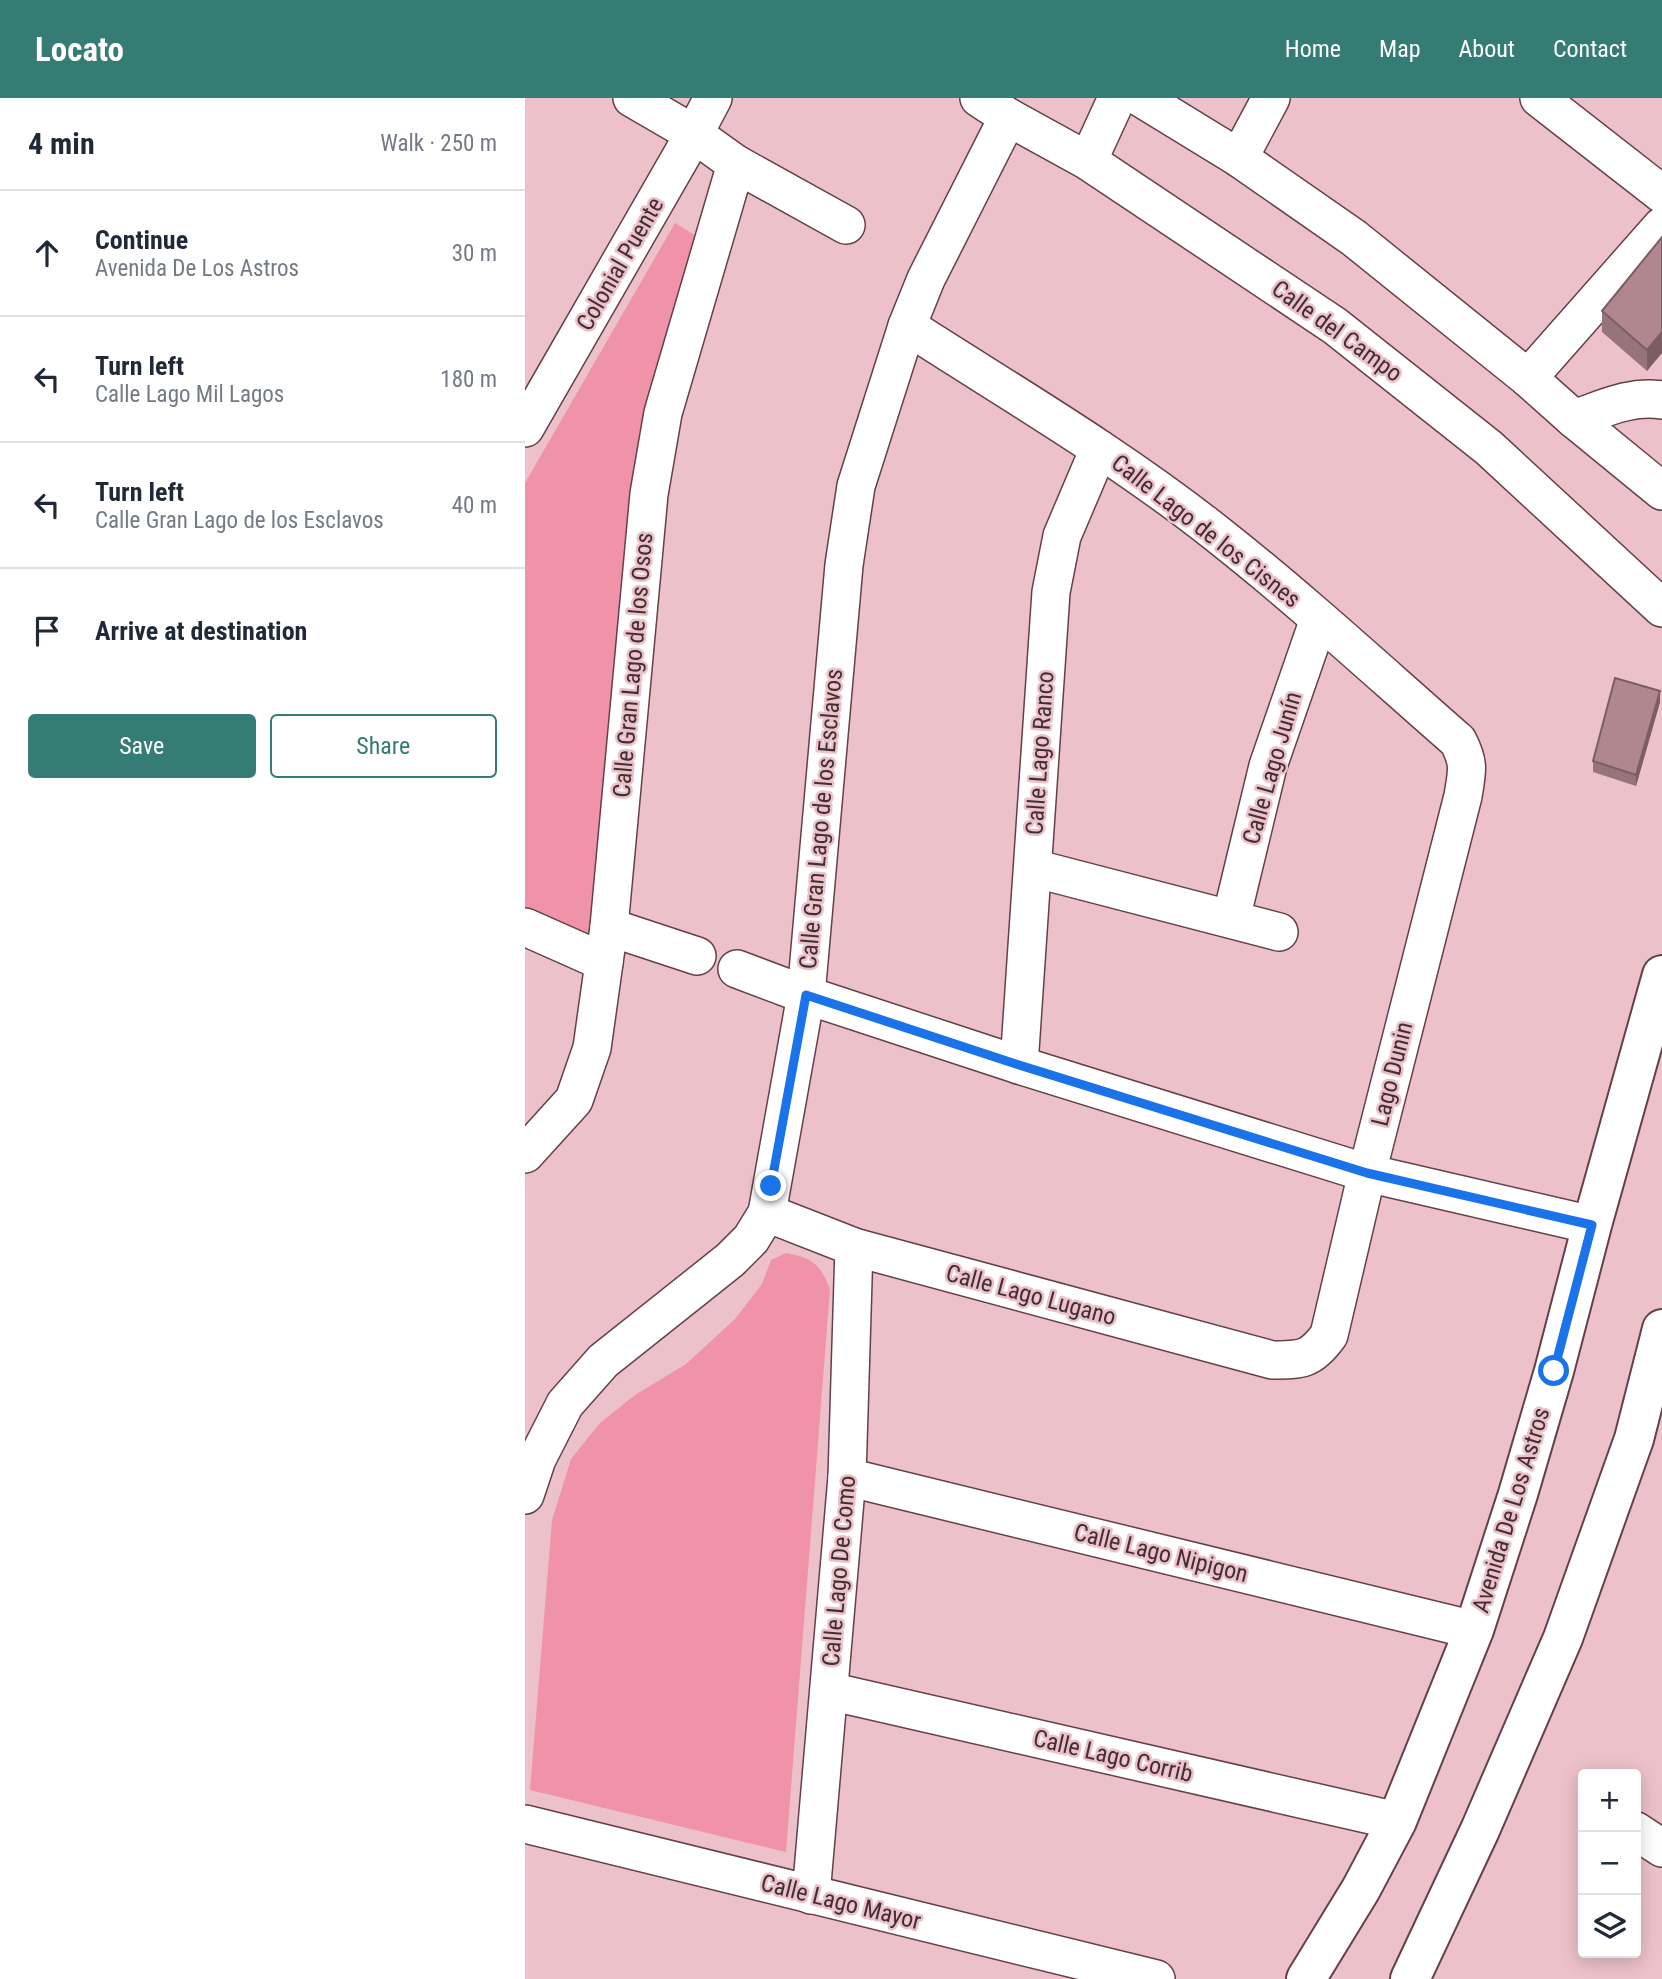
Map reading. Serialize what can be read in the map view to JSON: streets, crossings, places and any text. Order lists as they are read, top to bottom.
{
  "streets": {
    "main road": ["Avenida De Los Astros"],
    "street": [
      "Colonial Puente",
      "Calle del Campo",
      "Calle Lago de los Cisnes",
      "Calle Gran Lago de los Osos",
      "Calle Lago Ranco",
      "Calle Lago Junín",
      "Calle Gran Lago de los Esclavos",
      "Lago Dunin",
      "Calle Lago Lugano",
      "Calle Lago Nipigon",
      "Calle Lago De Como",
      "Calle Lago Corrib",
      "Calle Lago Mayor"
    ]
  },
  "crossings": [
    ["Calle del Campo", "Calle Gran Lago de los Esclavos"],
    ["Calle Lago de los Cisnes", "Calle Lago Ranco"],
    ["Calle Lago de los Cisnes", "Calle Lago Junín"],
    ["Calle Lago de los Cisnes", "Calle Gran Lago de los Esclavos"],
    ["Calle Lago de los Cisnes", "Lago Dunin"],
    ["Calle Gran Lago de los Esclavos", "Calle Lago Lugano"],
    ["Lago Dunin", "Calle Lago Lugano"],
    ["Calle Lago Lugano", "Calle Lago De Como"],
    ["Avenida De Los Astros", "Calle Lago Nipigon"],
    ["Avenida De Los Astros", "Calle Lago Corrib"],
    ["Calle Lago Nipigon", "Calle Lago De Como"],
    ["Calle Lago De Como", "Calle Lago Corrib"],
    ["Calle Lago De Como", "Calle Lago Mayor"]
  ],
  "page": {
    "header": "Locato",
    "nav": [
      "Home",
      "Map",
      "About",
      "Contact"
    ],
    "heading": ["4 min", "Walk · 250 m"],
    "list": [
      ["Continue", "Avenida De Los Astros", "30 m"],
      ["Turn left", "Calle Lago Mil Lagos", "180 m"],
      ["Turn left", "Calle Gran Lago de los Esclavos", "40 m"],
      "Arrive at destination"
    ],
    "buttons": ["Save", "Share"],
    "map_buttons": ["+", "−"]
  }
}
